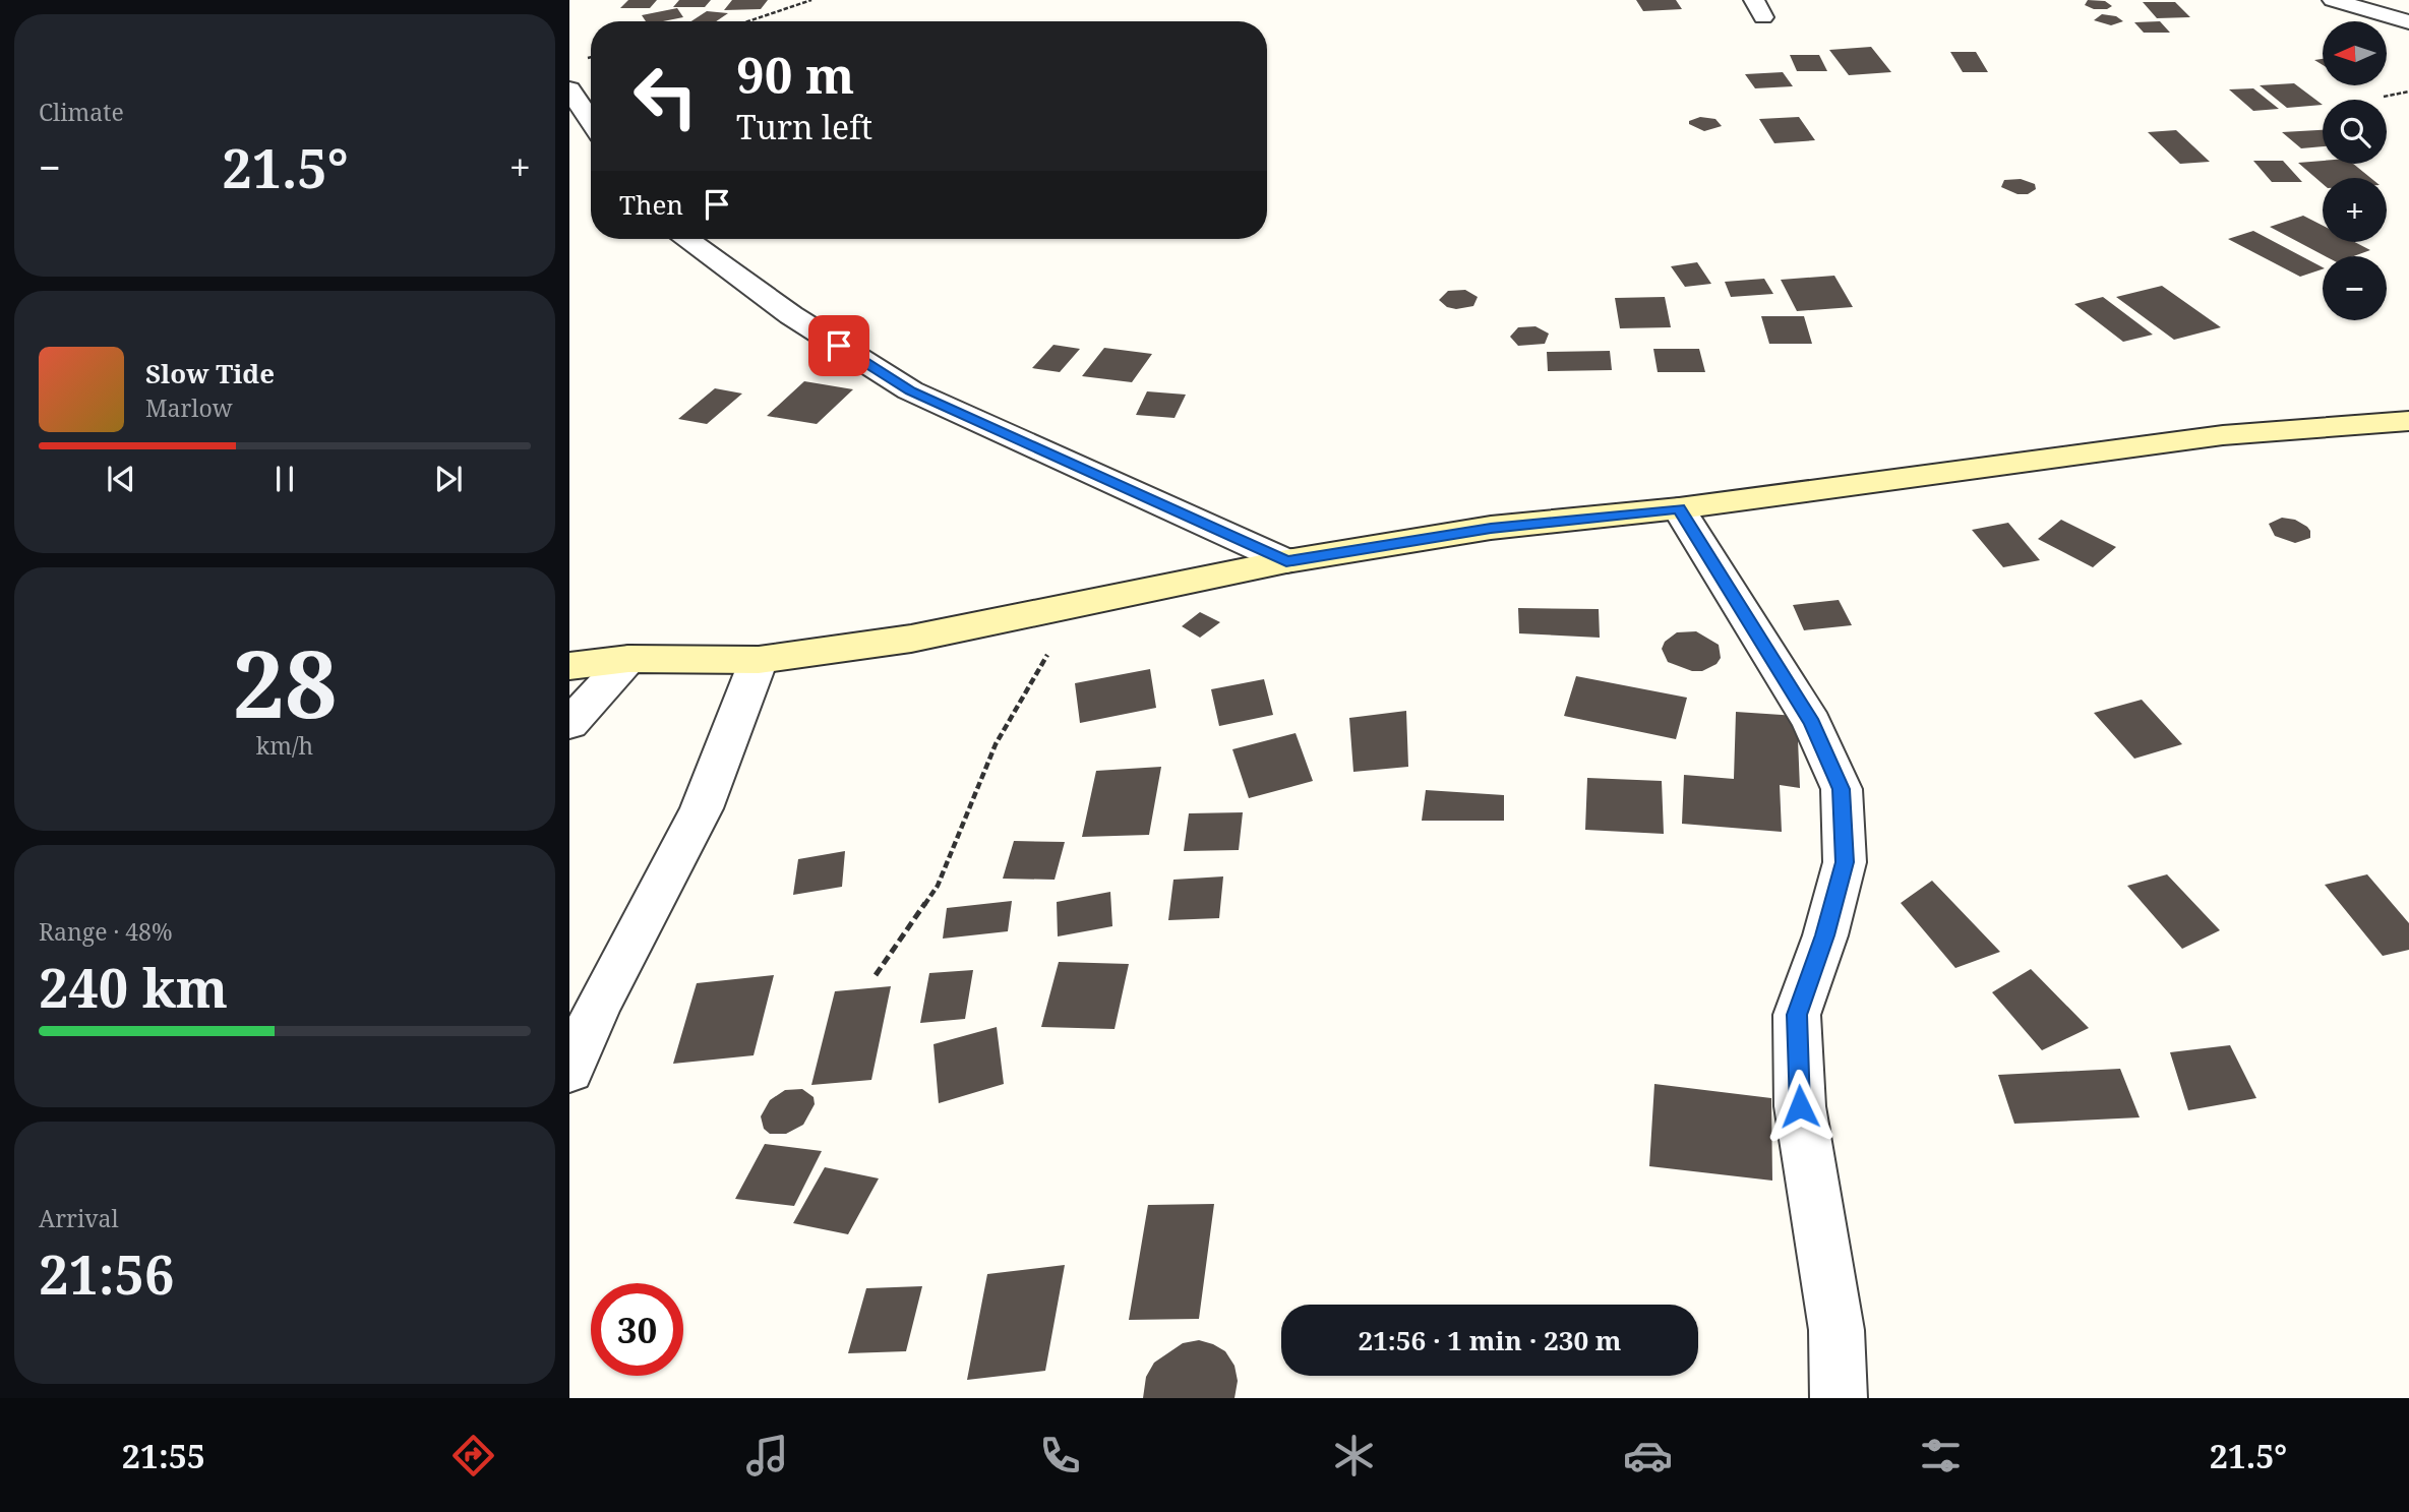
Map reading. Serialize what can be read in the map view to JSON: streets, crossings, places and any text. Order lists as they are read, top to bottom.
{
  "north": "left",
  "page": {
    "tile": [
      "Climate",
      ["28", "km/h"],
      ["Range · 48%", "240 km"],
      ["Arrival", "21:56"]
    ],
    "map_buttons": ["+", "−"],
    "turn": ["90 m", "Turn left"],
    "heat": ["−", "21.5°", "+"],
    "then": "Then",
    "song": ["Slow Tide", "Marlow"],
    "limit": "30",
    "trip": "21:56 · 1 min · 230 m",
    "tabs": ["21:55", "21.5°"]
  }
}
